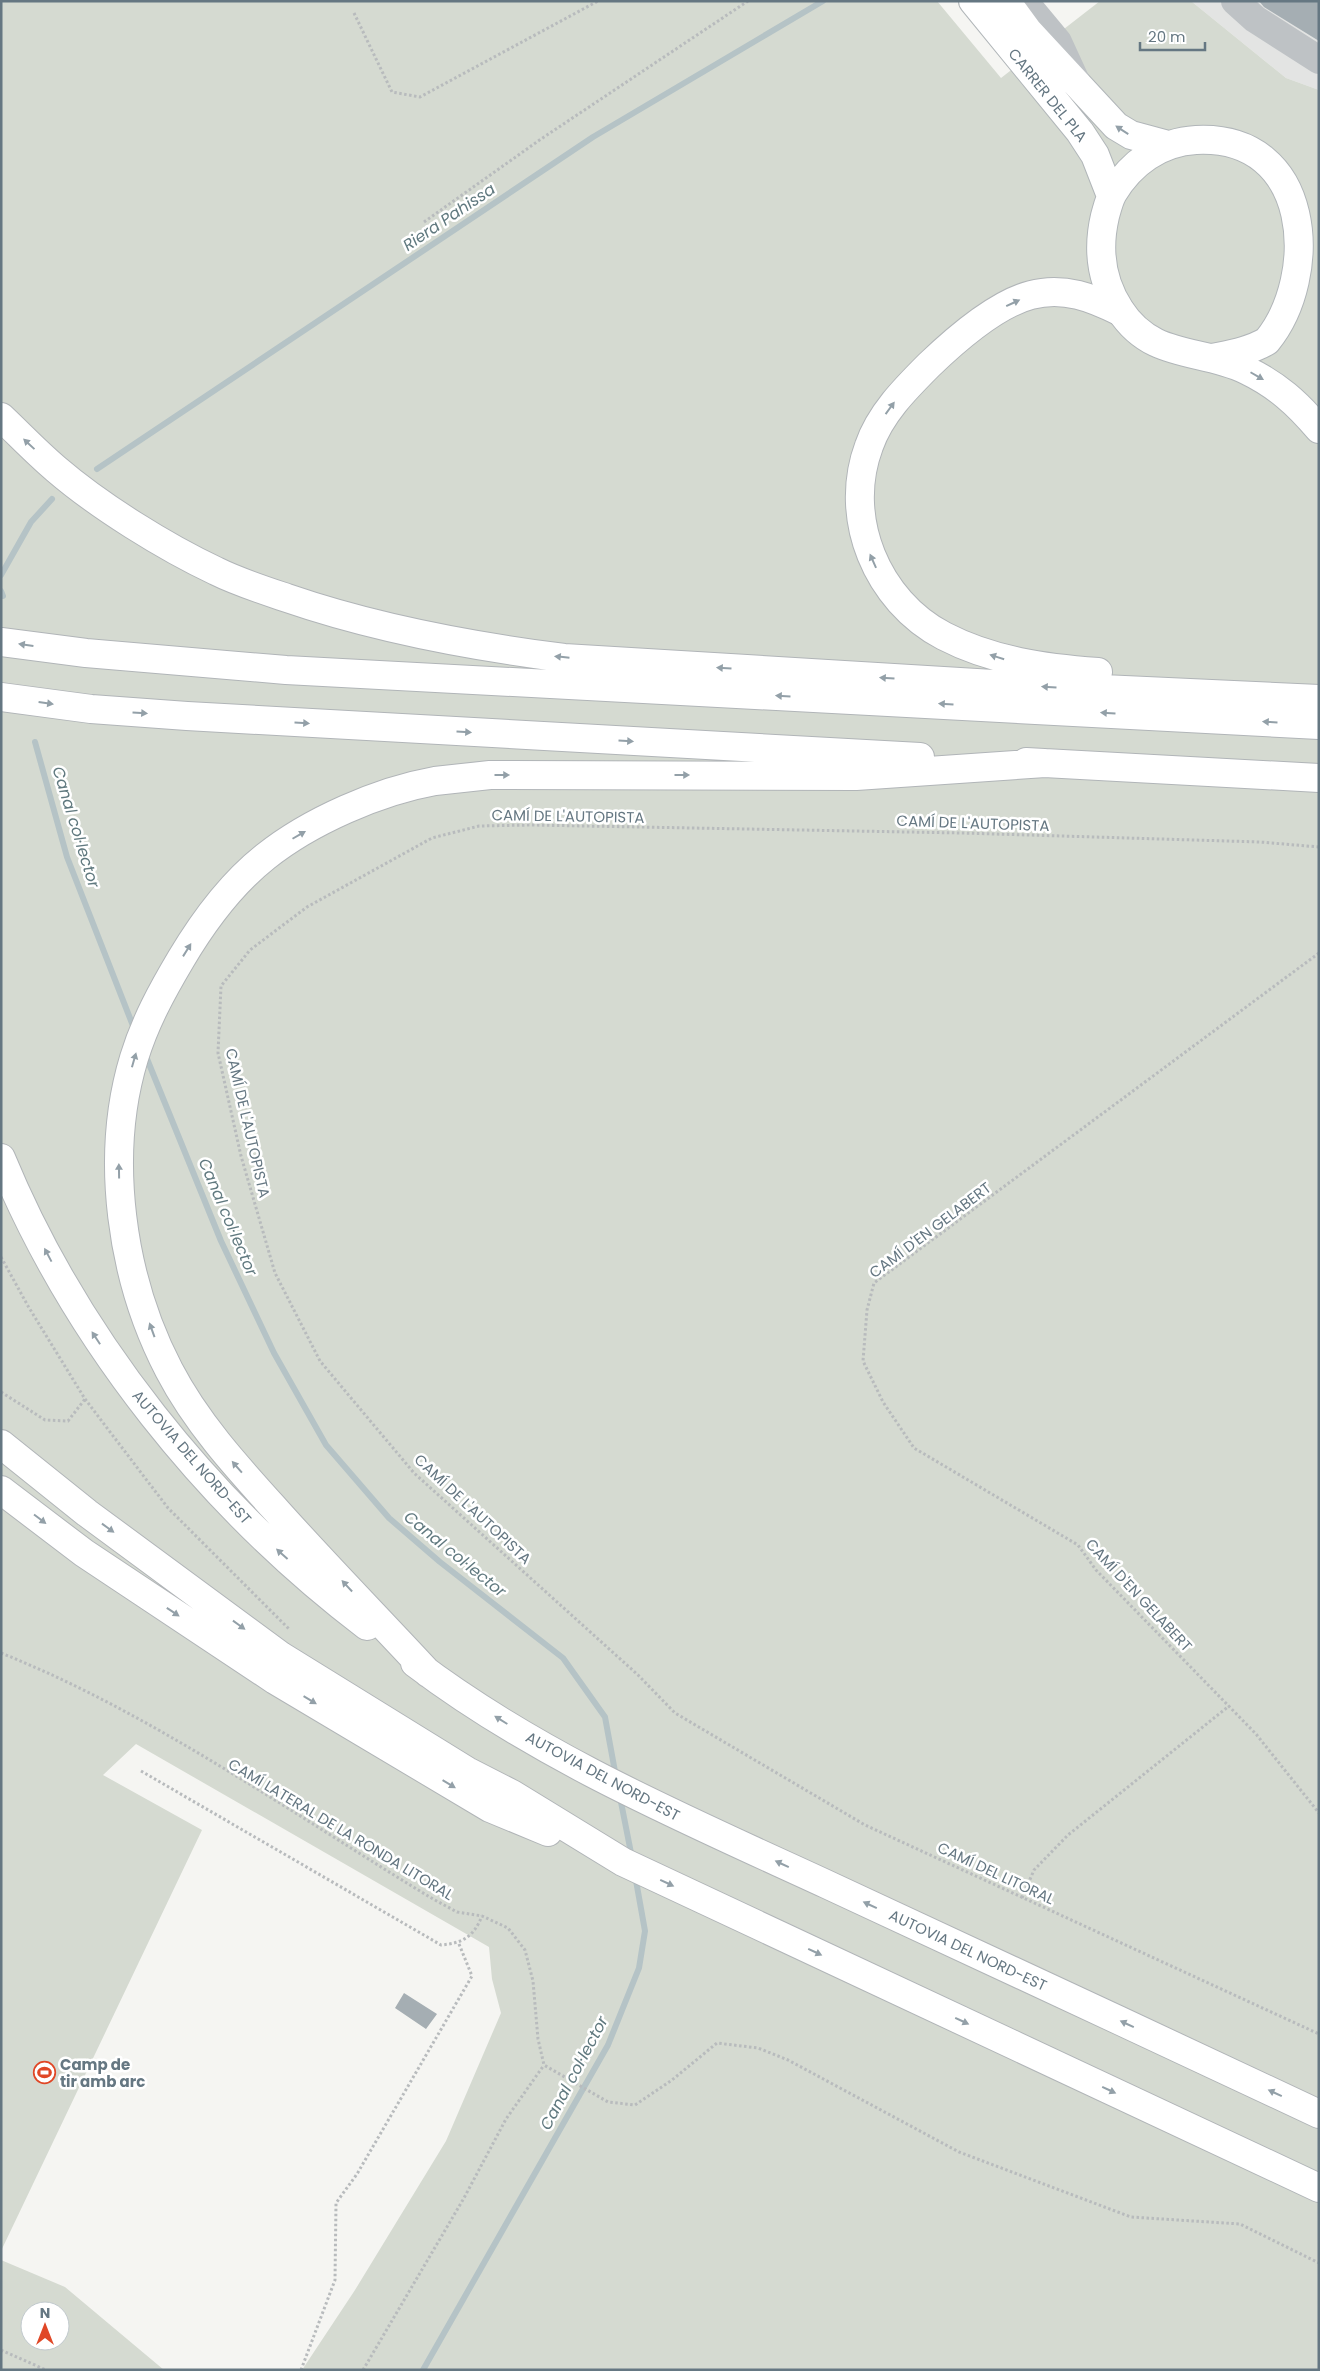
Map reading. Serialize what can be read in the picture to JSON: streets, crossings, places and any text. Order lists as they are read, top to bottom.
{
  "streets": {
    "main road": ["CARRER DEL PLA", "AUTOVIA DEL NORD-EST"],
    "path": [
      "CAMÍ DE L'AUTOPISTA",
      "CAMÍ D'EN GELABERT",
      "CAMÍ LATERAL DE LA RONDA LITORAL",
      "CAMÍ DEL LITORAL"
    ]
  },
  "crossings": [
    ["CAMÍ DE L'AUTOPISTA", "CAMÍ DEL LITORAL"]
  ],
  "water": ["Riera Pahissa", "Canal col·lector"],
  "places": {
    "sports": ["Camp de tir amb arc"]
  },
  "scale_bar": "20 m",
  "north": "top"
}
